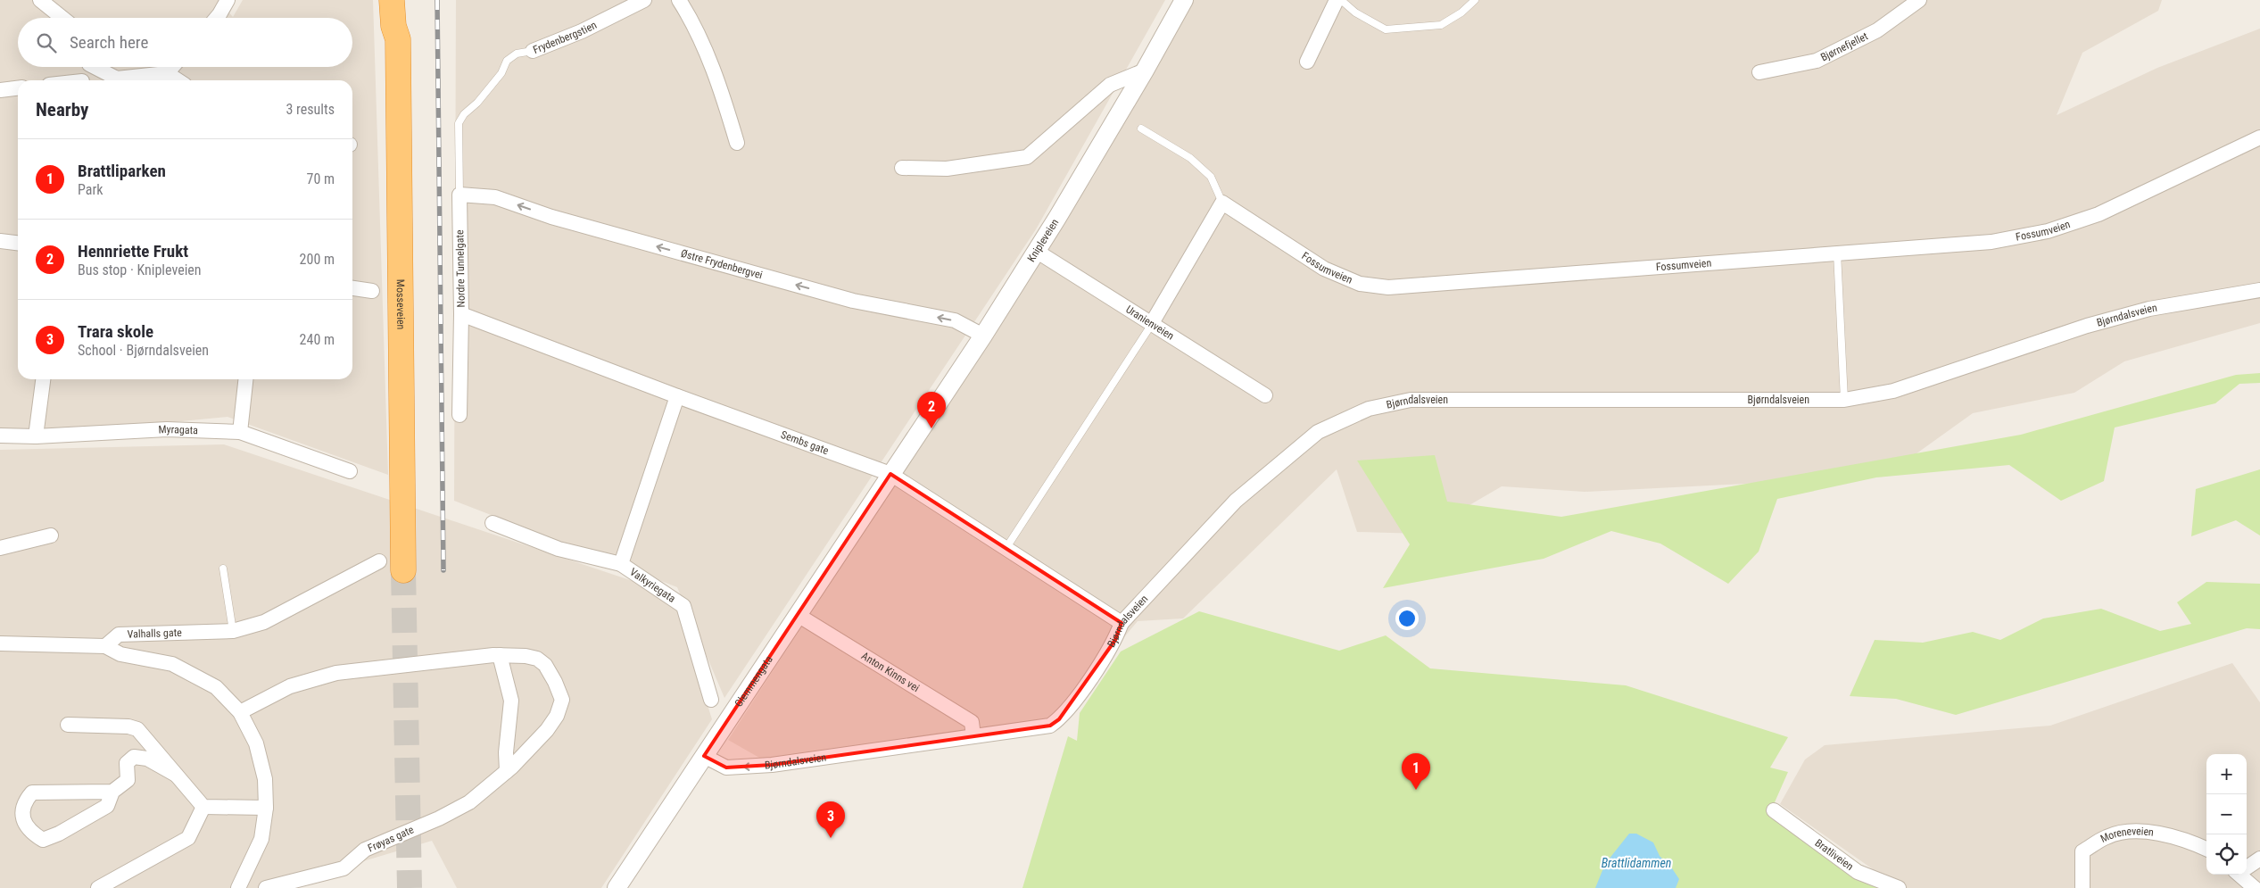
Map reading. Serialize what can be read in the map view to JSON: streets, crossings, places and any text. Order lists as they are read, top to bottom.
{
  "streets": {
    "highway": ["Mosseveien"],
    "street": [
      "Frydenbergstien",
      "Bjørnefjellet",
      "Fossumveien",
      "Knipleveien",
      "Østre Frydenbergvei",
      "Nordre Tunnelgate",
      "Bjørndalsveien",
      "Uranienveien",
      "Myragata",
      "Sembs gate",
      "Valkyriegata",
      "Valhalls gate",
      "Anton Kinns vei",
      "Glemmengata",
      "Moreneveien",
      "Frøyas gate",
      "Bratliveien"
    ]
  },
  "crossings": [
    ["Frydenbergstien", "Nordre Tunnelgate"],
    ["Knipleveien", "Østre Frydenbergvei"],
    ["Knipleveien", "Uranienveien"],
    ["Knipleveien", "Sembs gate"],
    ["Knipleveien", "Glemmengata"],
    ["Østre Frydenbergvei", "Nordre Tunnelgate"],
    ["Nordre Tunnelgate", "Sembs gate"],
    ["Bjørndalsveien", "Sembs gate"],
    ["Bjørndalsveien", "Anton Kinns vei"],
    ["Bjørndalsveien", "Glemmengata"],
    ["Sembs gate", "Valkyriegata"],
    ["Sembs gate", "Glemmengata"],
    ["Anton Kinns vei", "Glemmengata"]
  ],
  "one_way": ["Østre Frydenbergvei"],
  "water": ["Brattlidammen"],
  "page": {
    "search": "Search here",
    "heading": ["Nearby", "3 results"],
    "list": [
      {
        "mark": "1",
        "name": "Brattliparken",
        "note": "Park",
        "value": "70 m"
      },
      {
        "mark": "2",
        "name": "Hennriette Frukt",
        "note": "Bus stop · Knipleveien",
        "value": "200 m"
      },
      {
        "mark": "3",
        "name": "Trara skole",
        "note": "School · Bjørndalsveien",
        "value": "240 m"
      }
    ],
    "pins": ["2", "1", "3"],
    "map_buttons": ["+", "−"]
  }
}
